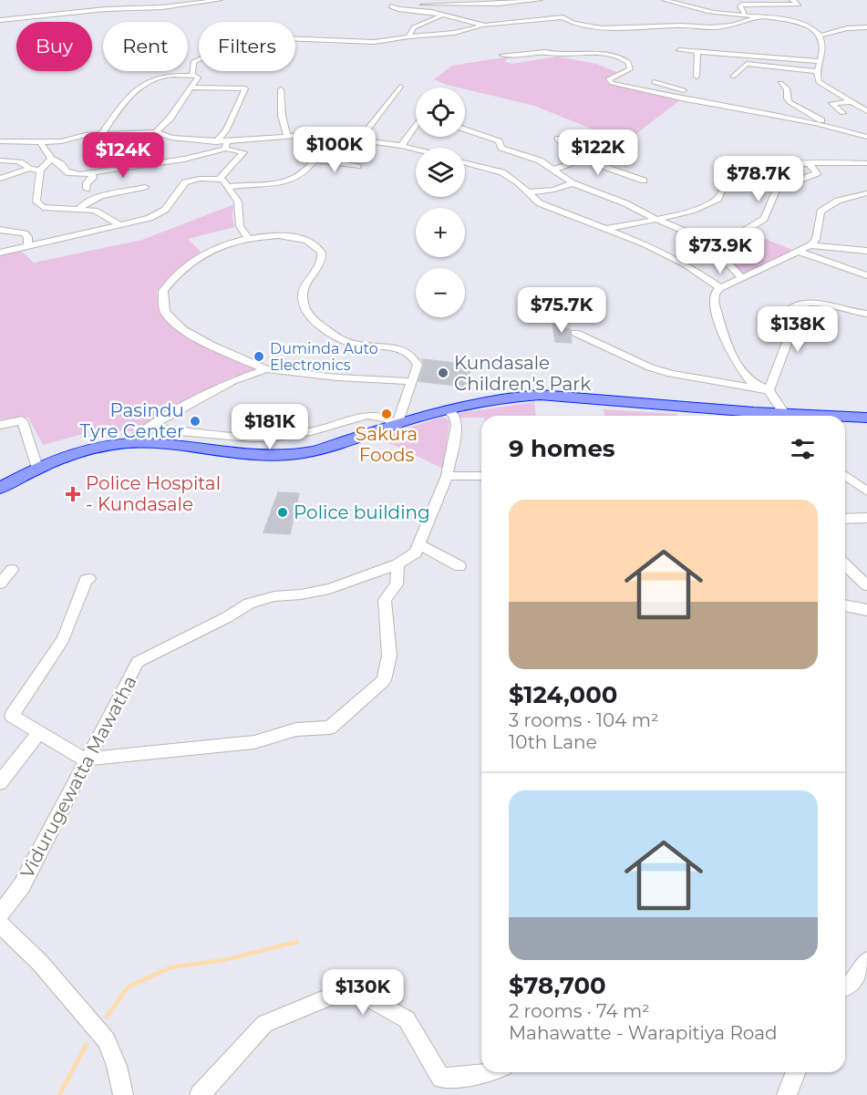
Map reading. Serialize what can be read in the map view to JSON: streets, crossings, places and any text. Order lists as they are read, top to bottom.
{
  "streets": {
    "street": ["Vidurugewatta Mawatha"]
  },
  "places": {
    "other": [
      "Duminda Auto Electronics",
      "Kundasale Children's Park",
      "Sakura Foods",
      "Pasindu Tyre Center",
      "Police building"
    ],
    "health": ["Police Hospital - Kundasale"]
  },
  "page": {
    "chip": ["Buy", "Rent", "Filters"],
    "map_buttons": ["+", "−"],
    "price": [
      "$100K",
      "$122K",
      "$124K",
      "$78.7K",
      "$73.9K",
      "$75.7K",
      "$138K",
      "$181K",
      "$130K"
    ],
    "heading": "9 homes",
    "list": [
      {
        "name": "$124,000",
        "note": "3 rooms · 104 m² · 10th Lane"
      },
      {
        "name": "$78,700",
        "note": "2 rooms · 74 m² · Mahawatte - Warapitiya Road"
      }
    ]
  }
}
